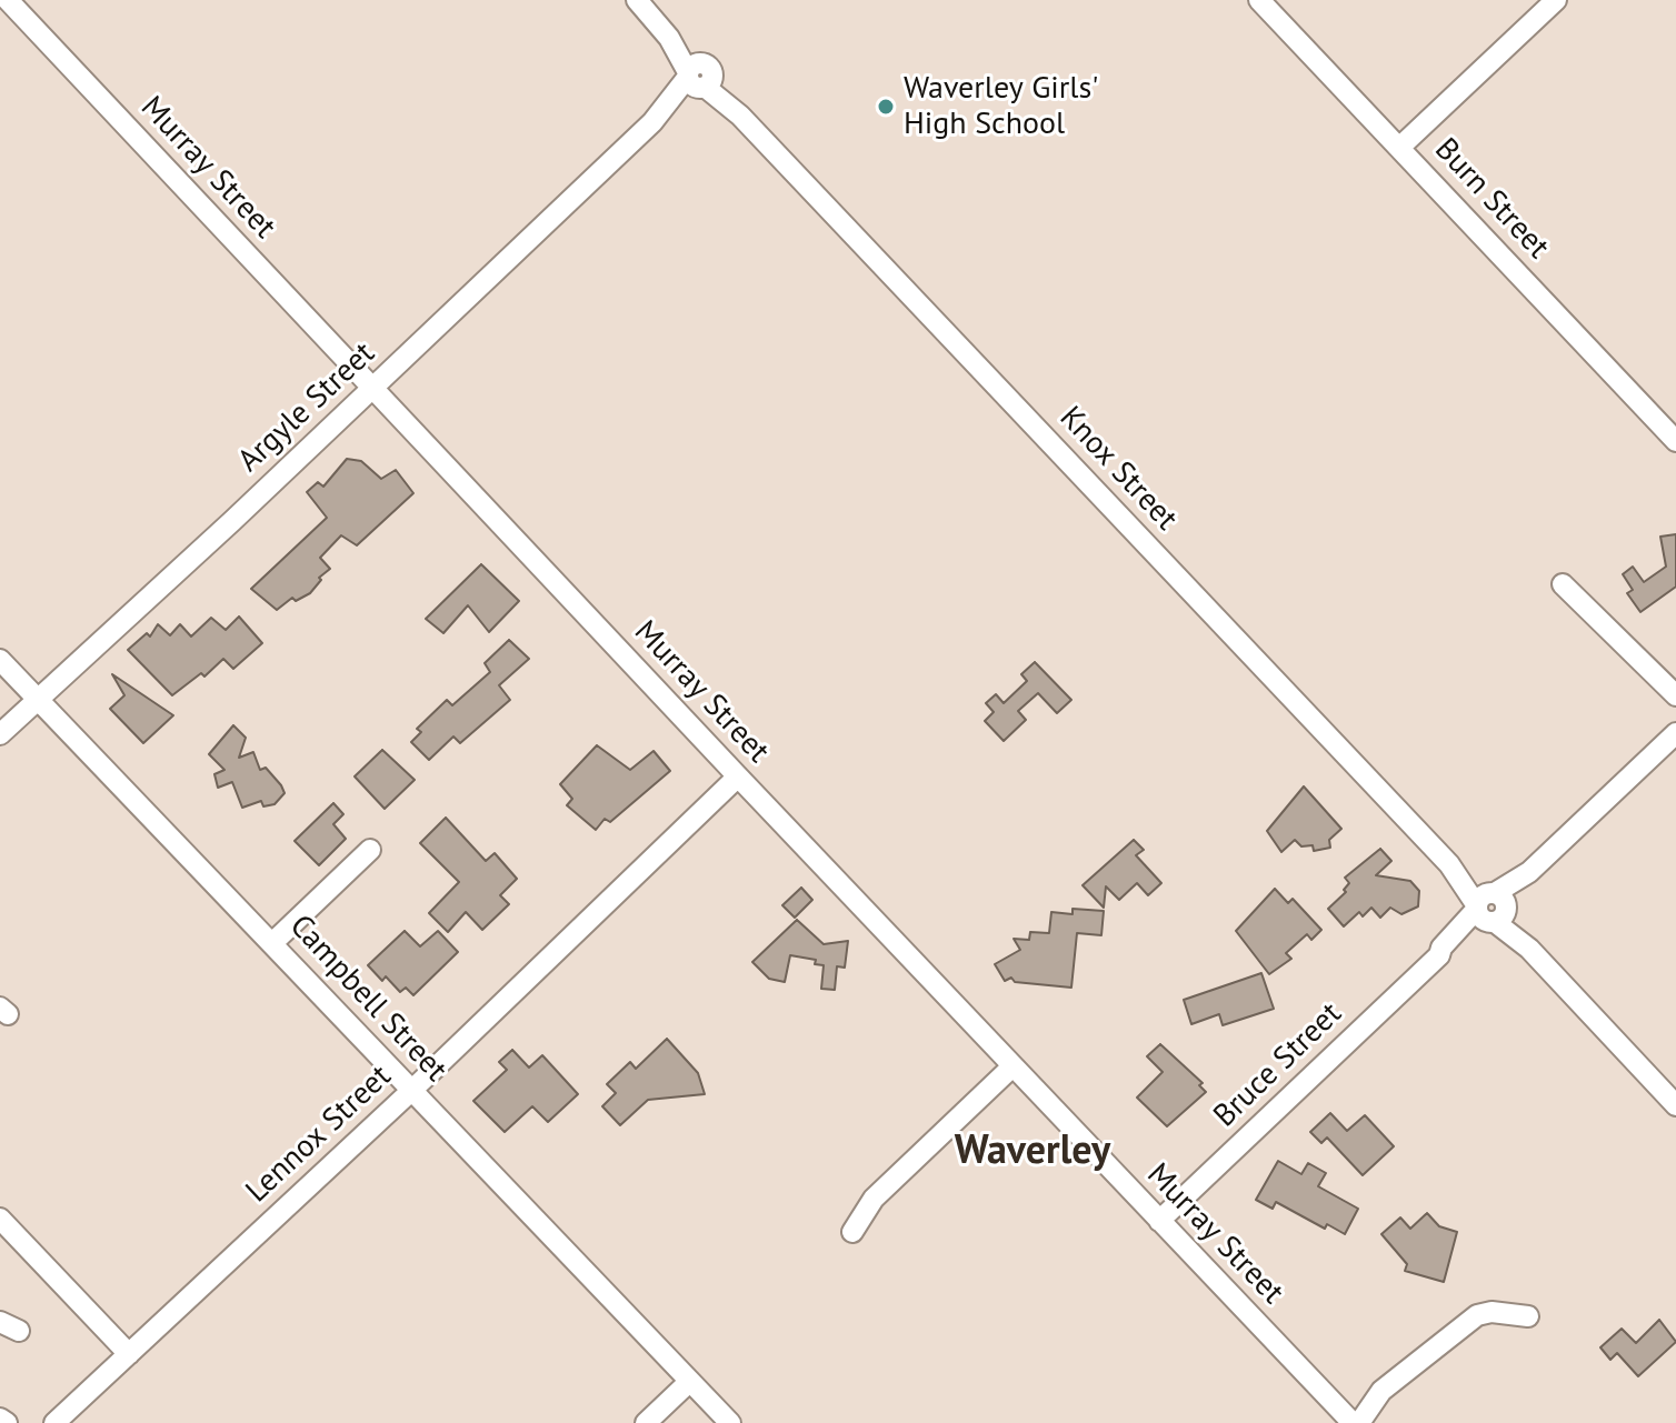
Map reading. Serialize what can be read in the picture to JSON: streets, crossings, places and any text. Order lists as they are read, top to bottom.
{
  "streets": {
    "street": [
      "Murray Street",
      "Burn Street",
      "Argyle Street",
      "Knox Street",
      "Campbell Street",
      "Bruce Street",
      "Lennox Street"
    ]
  },
  "crossings": [
    ["Murray Street", "Argyle Street"],
    ["Murray Street", "Bruce Street"],
    ["Murray Street", "Lennox Street"],
    ["Argyle Street", "Knox Street"],
    ["Argyle Street", "Campbell Street"],
    ["Knox Street", "Bruce Street"],
    ["Campbell Street", "Lennox Street"]
  ],
  "districts": ["Waverley"],
  "places": ["Waverley Girls' High School"]
}
